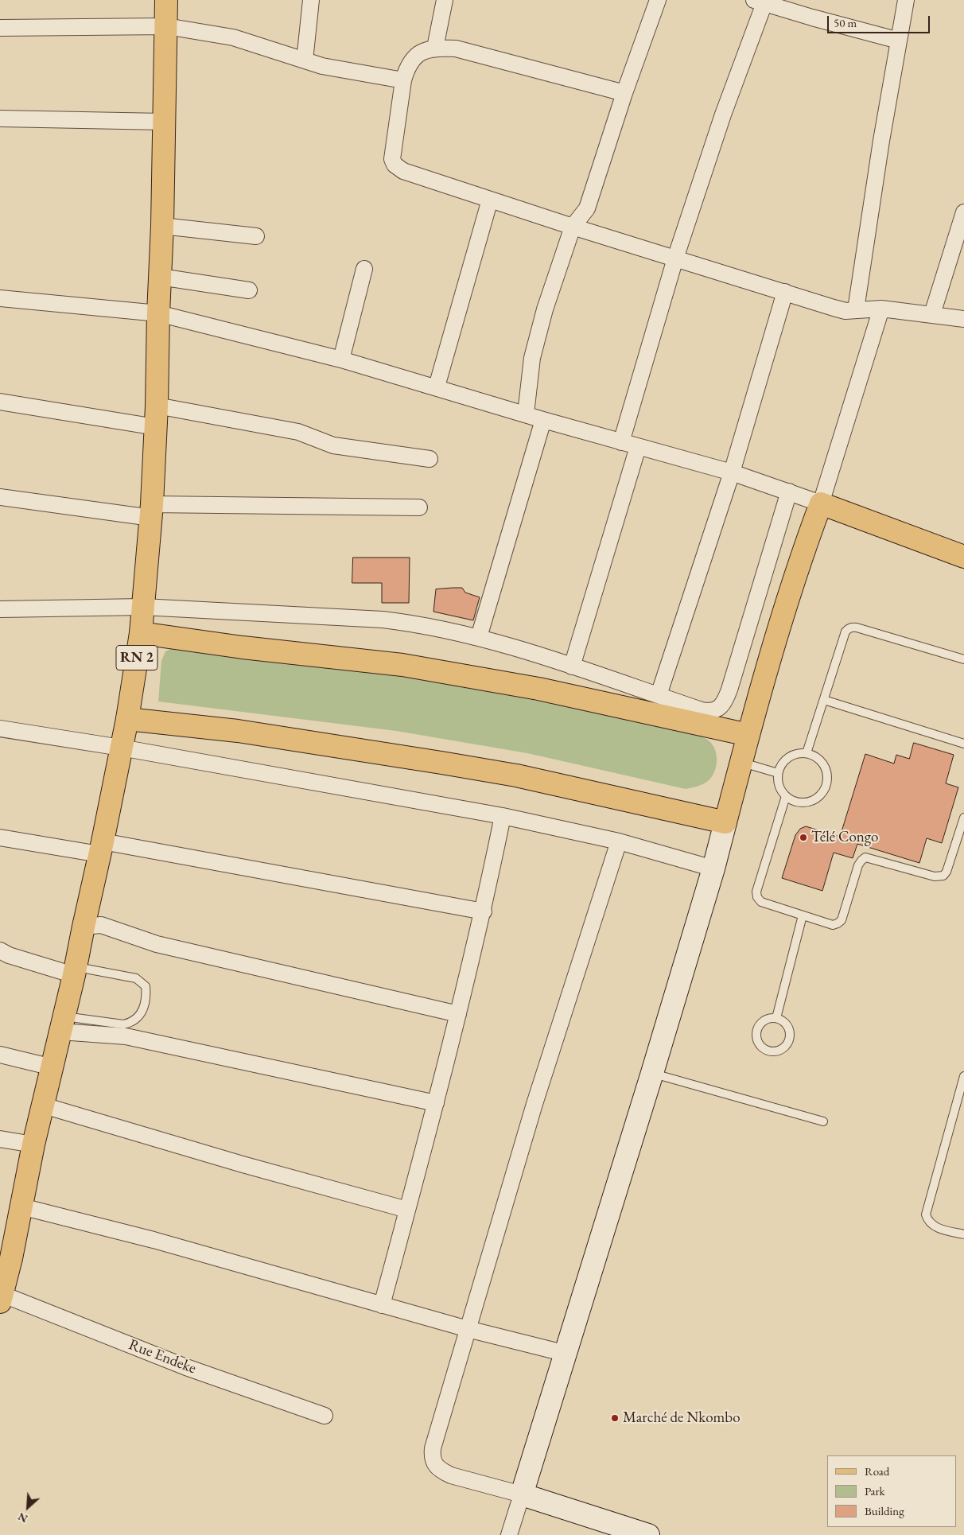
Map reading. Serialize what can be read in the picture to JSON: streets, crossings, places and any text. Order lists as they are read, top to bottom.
{
  "streets": {
    "main road": ["RN 2"],
    "street": ["Rue Endeke"]
  },
  "crossings": [
    ["RN 2", "Rue Endeke"]
  ],
  "places": ["Télé Congo", "Marché de Nkombo"],
  "legend": ["Road", "Park", "Building"],
  "scale_bar": "50 m",
  "north": "bottom left"
}
